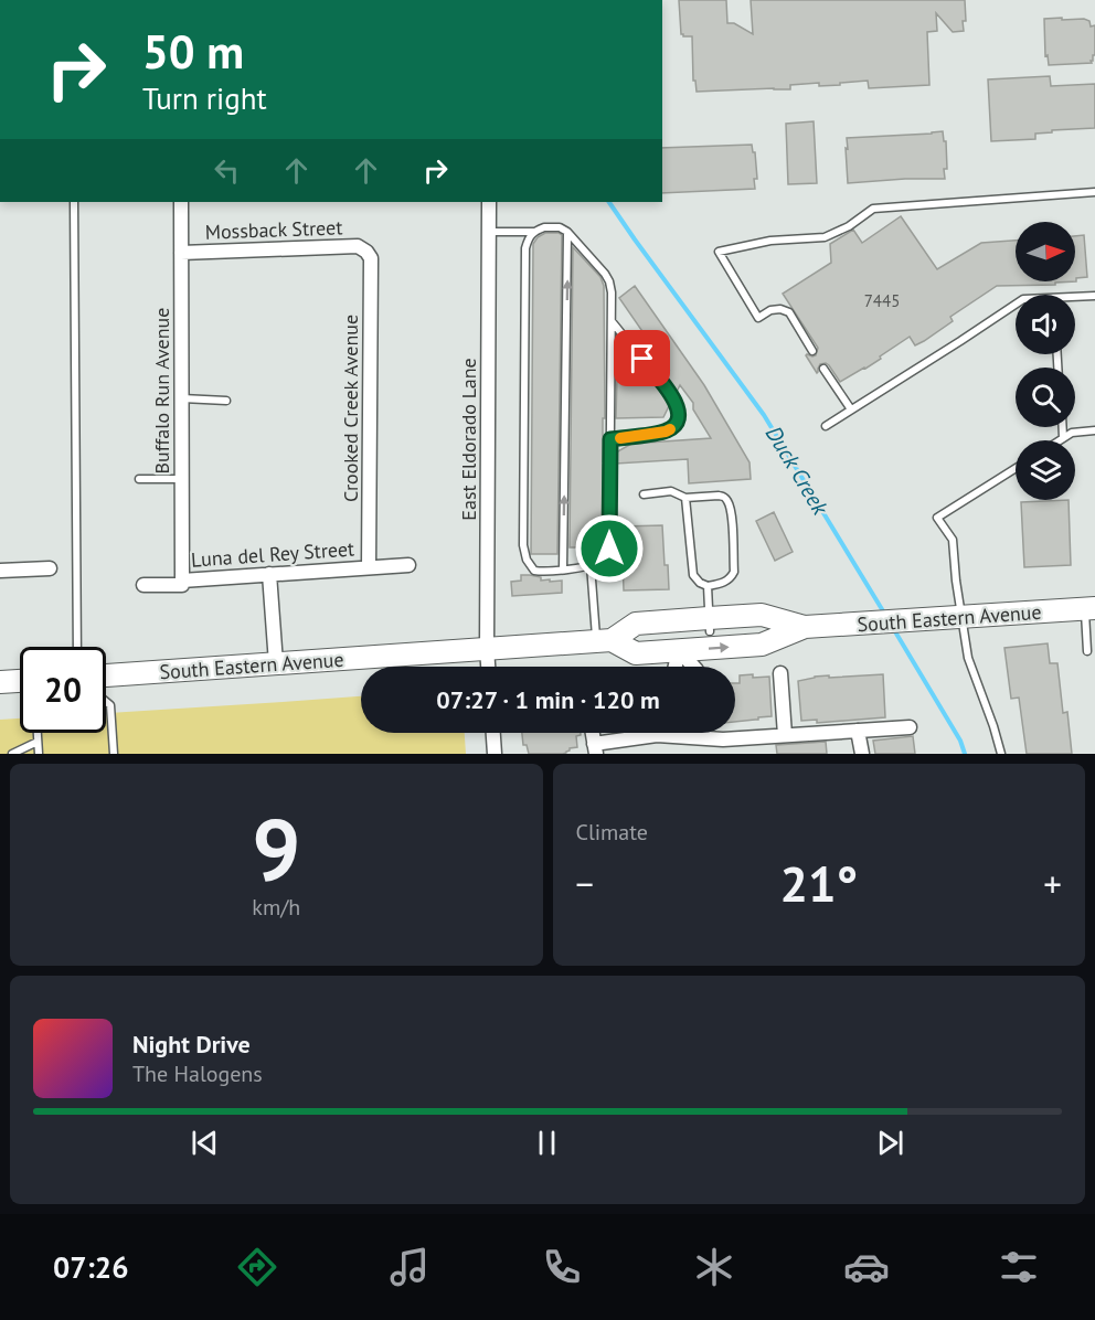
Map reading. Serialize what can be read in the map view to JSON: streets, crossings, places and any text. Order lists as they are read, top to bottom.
{
  "streets": {
    "main road": ["South Eastern Avenue"],
    "street": [
      "Mossback Street",
      "Buffalo Run Avenue",
      "Crooked Creek Avenue",
      "East Eldorado Lane",
      "Luna del Rey Street"
    ]
  },
  "crossings": [
    ["Mossback Street", "Buffalo Run Avenue"],
    ["Mossback Street", "Crooked Creek Avenue"],
    ["Buffalo Run Avenue", "Luna del Rey Street"],
    ["Crooked Creek Avenue", "Luna del Rey Street"],
    ["East Eldorado Lane", "South Eastern Avenue"]
  ],
  "water": ["Duck Creek"],
  "house_numbers": ["7445"],
  "north": "right",
  "page": {
    "turn": ["50 m", "Turn right"],
    "limit": "20",
    "trip": "07:27 · 1 min · 120 m",
    "tile": [
      ["9", "km/h"],
      "Climate"
    ],
    "heat": ["−", "21°", "+"],
    "song": ["Night Drive", "The Halogens"],
    "tabs": "07:26"
  }
}
